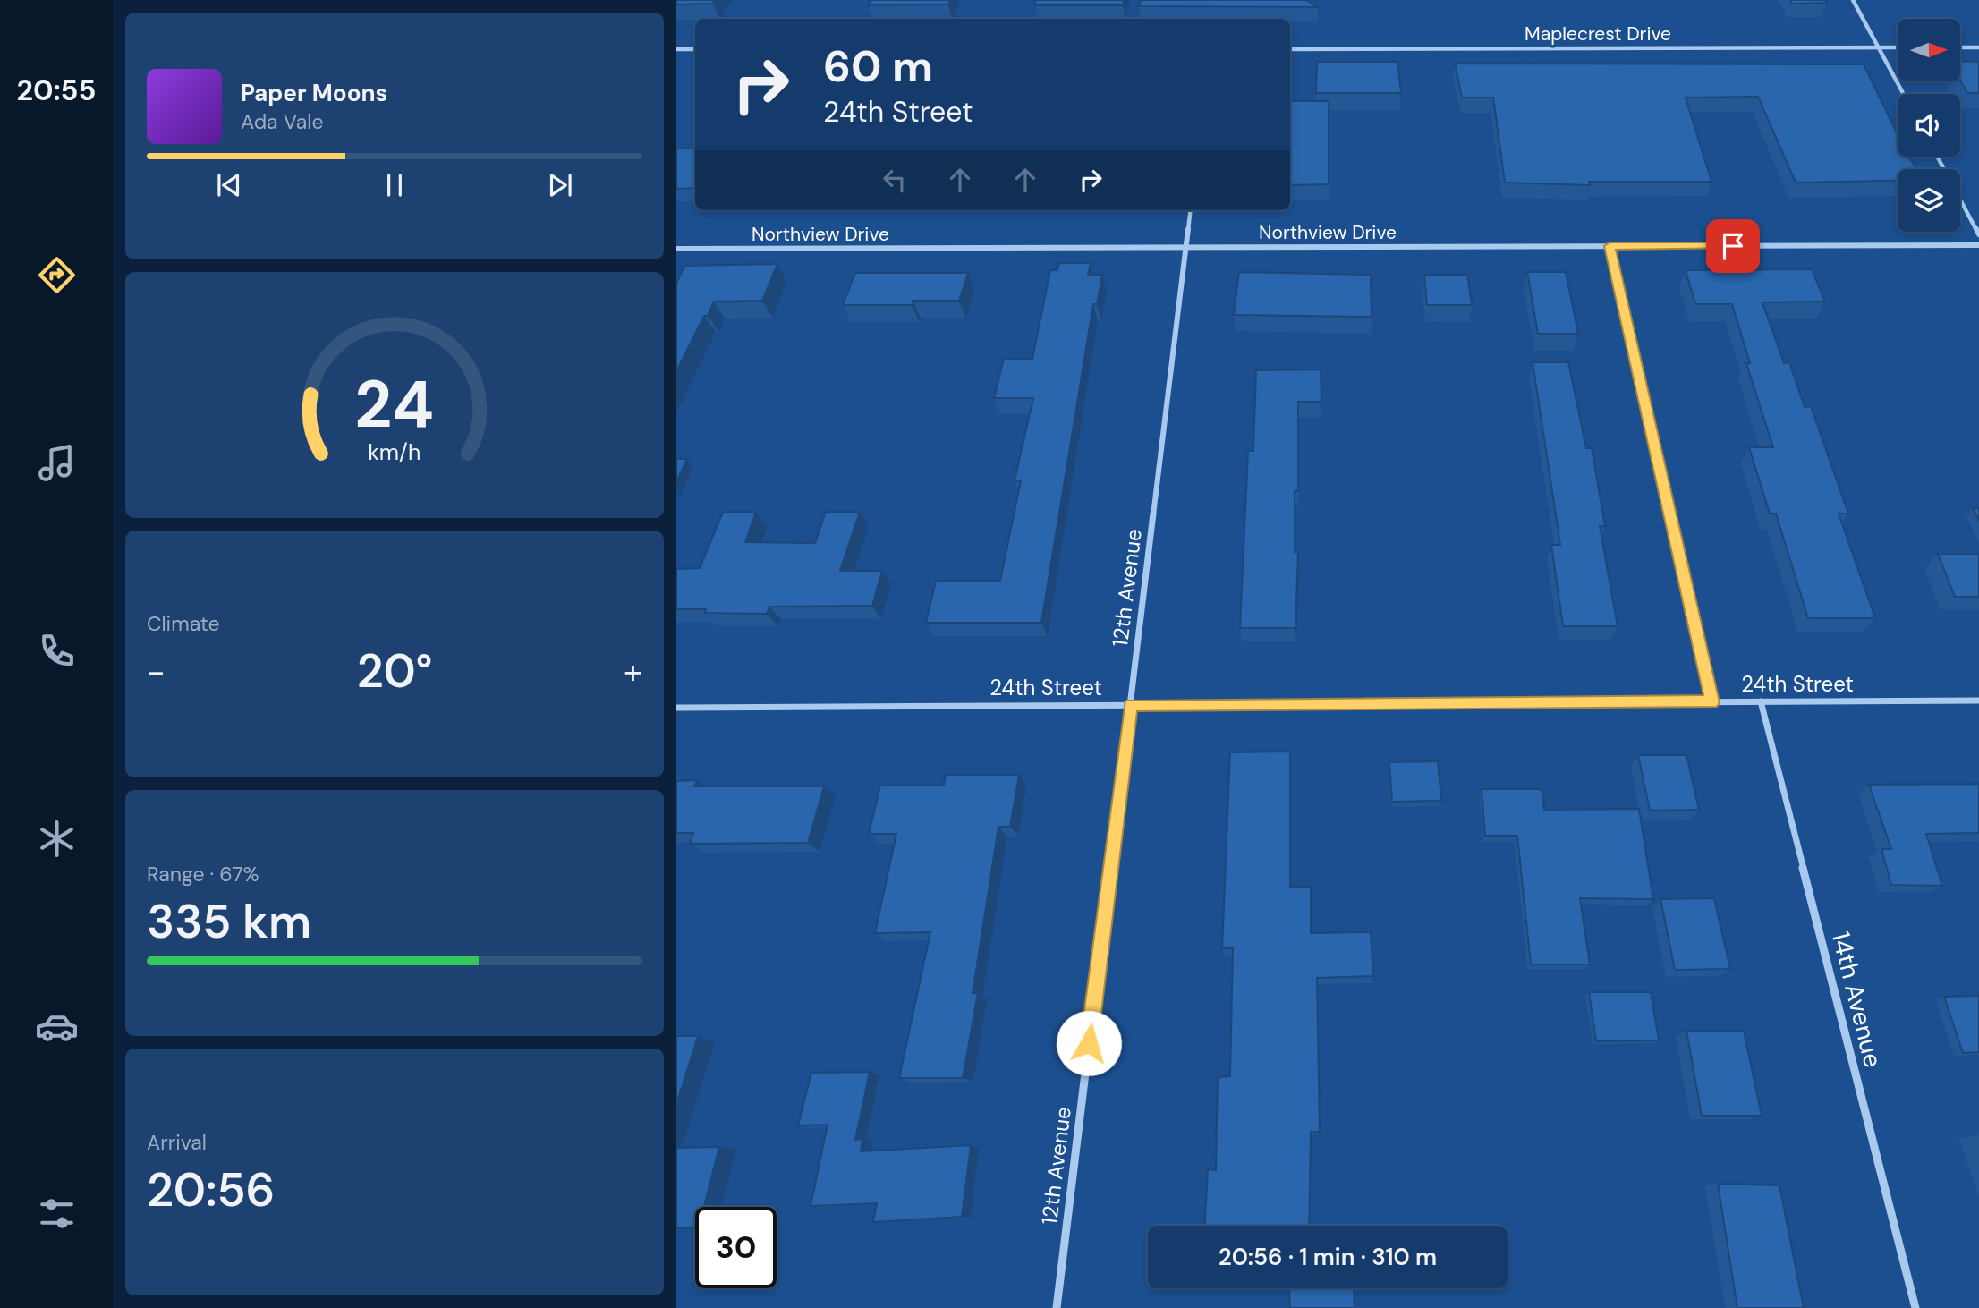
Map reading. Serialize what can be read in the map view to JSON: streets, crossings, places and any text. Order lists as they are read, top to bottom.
{
  "streets": {
    "street": [
      "Maplecrest Drive",
      "Northview Drive",
      "12th Avenue",
      "24th Street",
      "14th Avenue"
    ]
  },
  "crossings": [
    ["Northview Drive", "12th Avenue"],
    ["12th Avenue", "24th Street"],
    ["24th Street", "14th Avenue"]
  ],
  "north": "right",
  "page": {
    "tabs": "20:55",
    "turn": ["60 m", "24th Street"],
    "song": ["Paper Moons", "Ada Vale"],
    "tile": [
      "Climate",
      ["Range · 67%", "335 km"],
      ["Arrival", "20:56"]
    ],
    "heat": ["−", "20°", "+"],
    "limit": "30",
    "trip": "20:56 · 1 min · 310 m",
    "gauge": ["24", "km/h"]
  }
}
